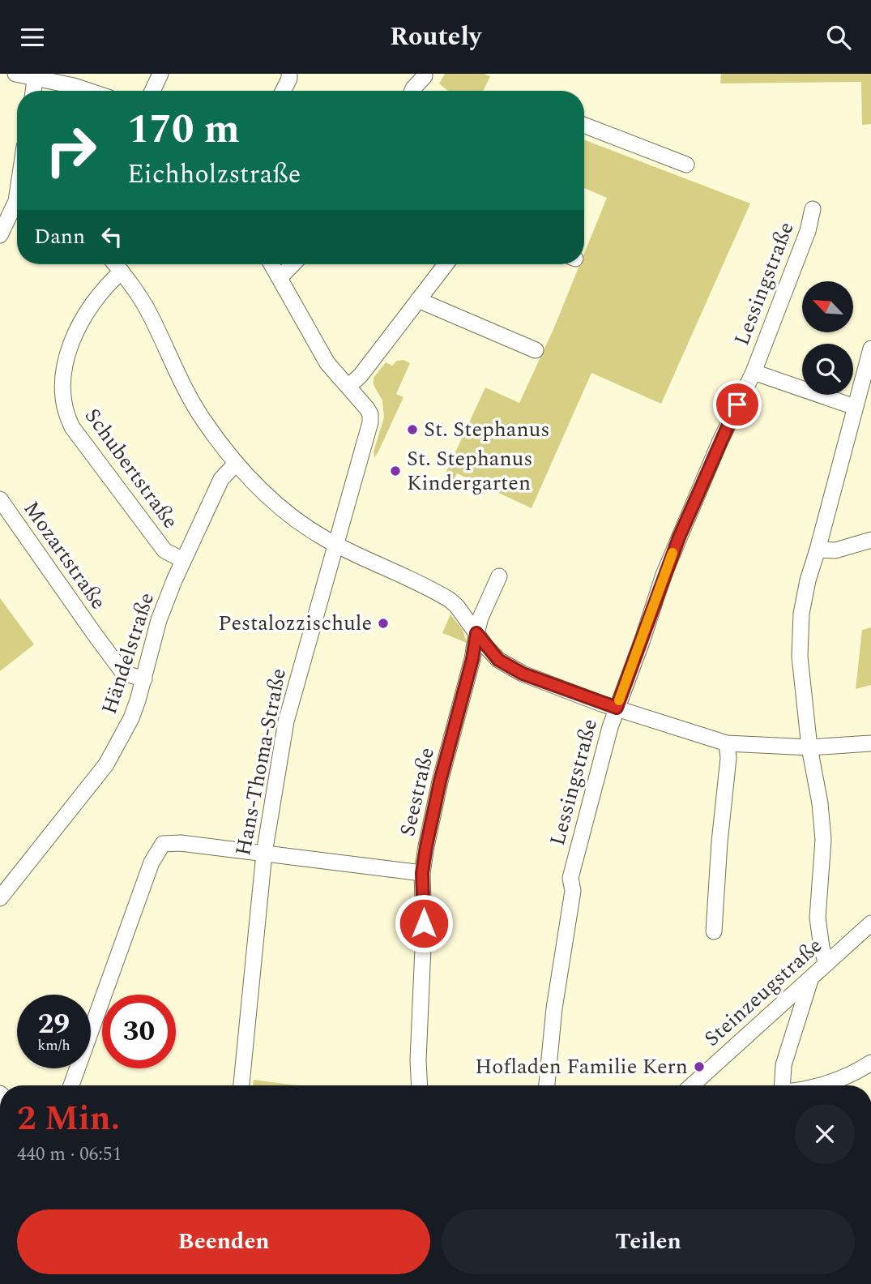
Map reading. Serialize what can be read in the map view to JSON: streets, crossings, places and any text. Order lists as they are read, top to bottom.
{
  "streets": {
    "street": [
      "Lessingstraße",
      "Schubertstraße",
      "Mozartstraße",
      "Händelstraße",
      "Hans-Thoma-Straße",
      "Seestraße",
      "Steinzeugstraße"
    ]
  },
  "crossings": [
    ["Schubertstraße", "Händelstraße"],
    ["Mozartstraße", "Händelstraße"]
  ],
  "places": [
    "St. Stephanus",
    "St. Stephanus Kindergarten",
    "Pestalozzischule",
    "Hofladen Familie Kern"
  ],
  "north": "top left",
  "page": {
    "header": "Routely",
    "turn": ["170 m", "Eichholzstraße"],
    "then": "Dann",
    "speed": "29 km/h",
    "limit": "30",
    "heading": ["2 Min.", "440 m · 06:51"],
    "buttons": ["Beenden", "Teilen"]
  }
}
